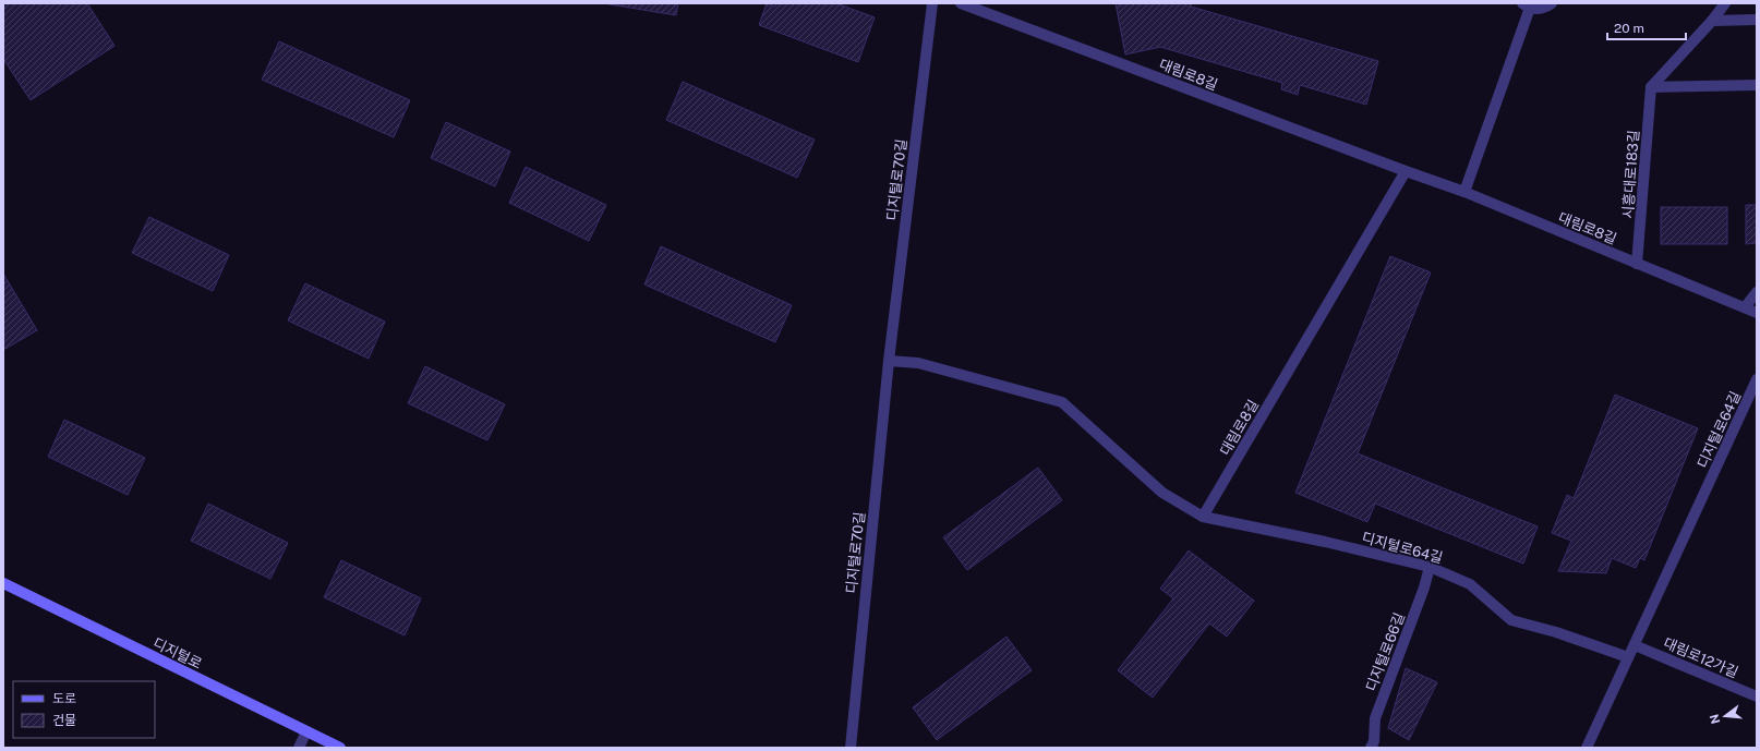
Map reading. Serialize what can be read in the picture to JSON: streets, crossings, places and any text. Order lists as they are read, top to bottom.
{
  "streets": {
    "main road": ["디지털로"],
    "street": [
      "대림로8길",
      "시흥대로183길",
      "디지털로70길",
      "디지털로64길",
      "디지털로66길",
      "대림로12가길"
    ]
  },
  "crossings": [
    ["대림로8길", "시흥대로183길"],
    ["대림로8길", "디지털로64길"],
    ["디지털로64길", "디지털로66길"],
    ["디지털로64길", "대림로12가길"]
  ],
  "legend": ["도로", "건물"],
  "scale_bar": "20 m",
  "north": "left"
}
